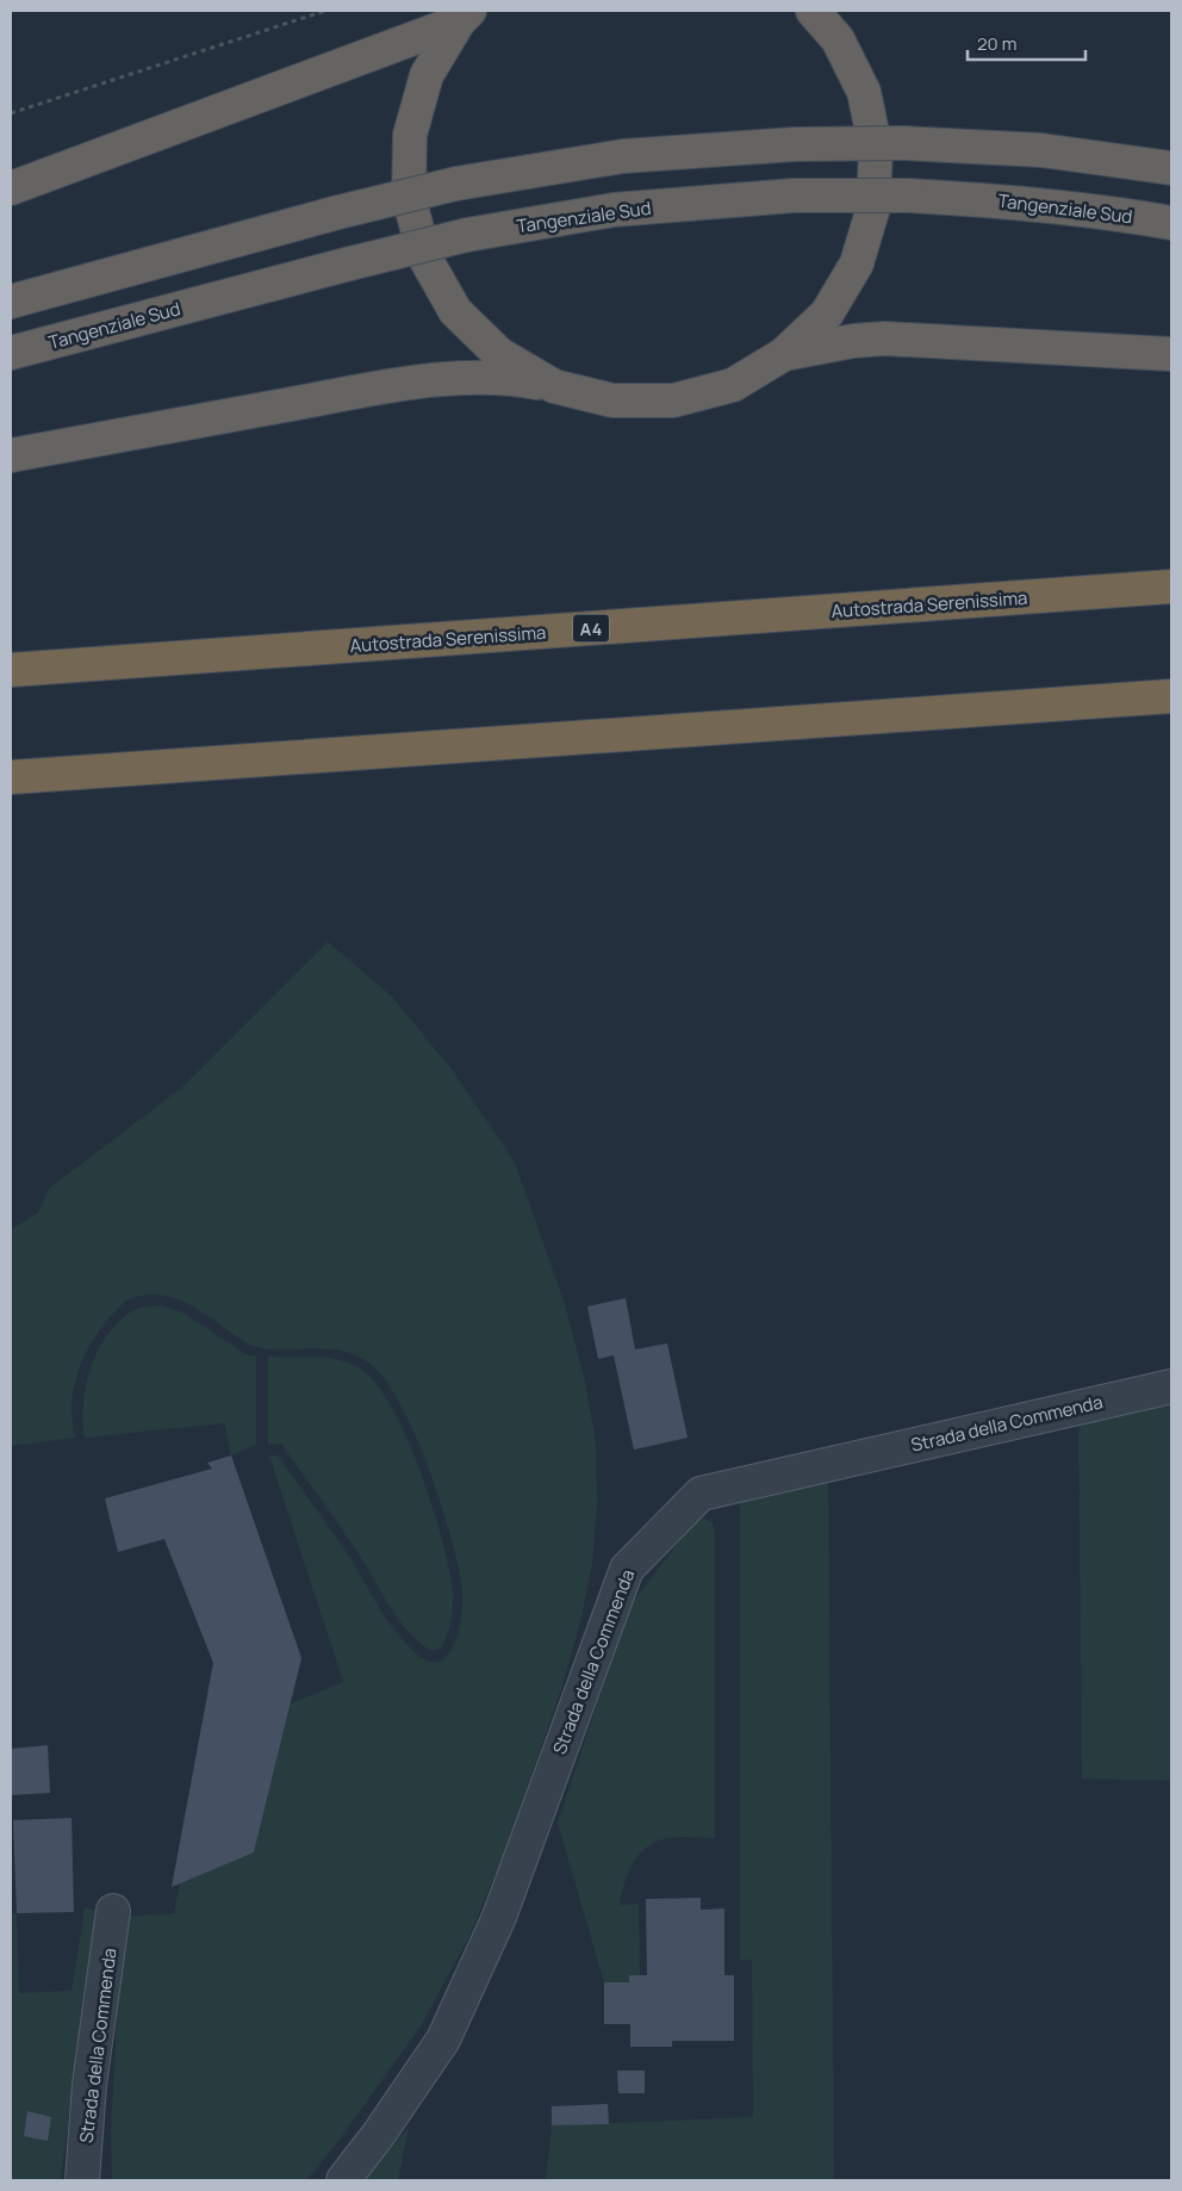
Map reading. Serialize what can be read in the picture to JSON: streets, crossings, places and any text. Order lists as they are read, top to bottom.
{
  "streets": {
    "highway": ["Tangenziale Sud", "Autostrada Serenissima", "A4"],
    "street": ["Strada della Commenda"]
  },
  "scale_bar": "20 m"
}
